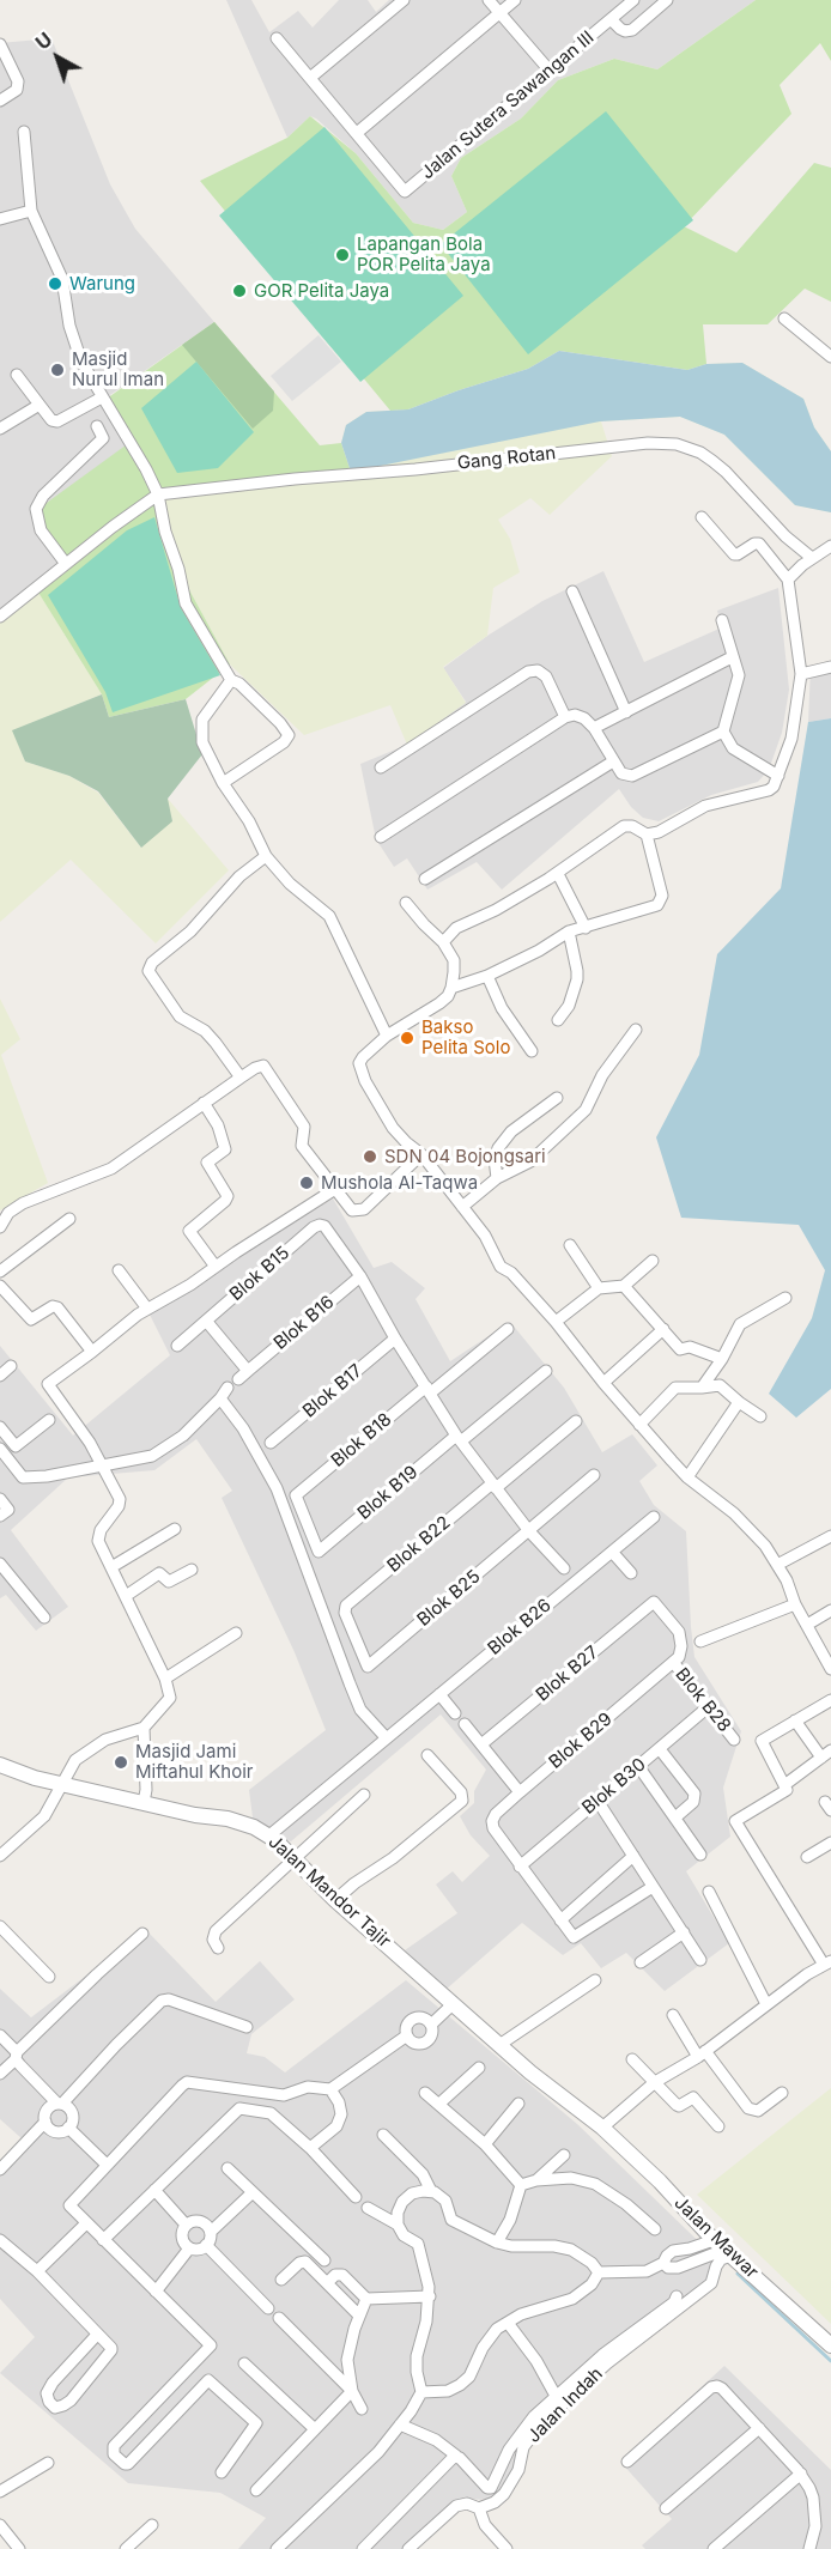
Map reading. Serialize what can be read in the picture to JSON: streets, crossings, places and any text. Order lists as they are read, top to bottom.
{
  "streets": {
    "street": [
      "Jalan Sutera Sawangan III",
      "Gang Rotan",
      "Blok B15",
      "Blok B16",
      "Blok B17",
      "Blok B18",
      "Blok B19",
      "Blok B22",
      "Blok B25",
      "Blok B26",
      "Blok B27",
      "Blok B28",
      "Blok B29",
      "Blok B30",
      "Jalan Mandor Tajir",
      "Jalan Mawar",
      "Jalan Indah"
    ]
  },
  "crossings": [
    ["Blok B15", "Blok B16"],
    ["Blok B18", "Blok B19"],
    ["Blok B22", "Blok B25"],
    ["Blok B26", "Jalan Mandor Tajir"],
    ["Blok B27", "Blok B28"],
    ["Blok B27", "Blok B29"],
    ["Blok B28", "Blok B29"],
    ["Blok B28", "Blok B30"],
    ["Blok B29", "Blok B30"],
    ["Jalan Mandor Tajir", "Jalan Mawar"],
    ["Jalan Mawar", "Jalan Indah"]
  ],
  "places": [
    "Lapangan Bola POR Pelita Jaya",
    "Warung",
    "GOR Pelita Jaya",
    "Masjid Nurul Iman",
    "Bakso Pelita Solo",
    "SDN 04 Bojongsari",
    "Mushola Al-Taqwa",
    "Masjid Jami Miftahul Khoir"
  ],
  "north": "top left"
}
